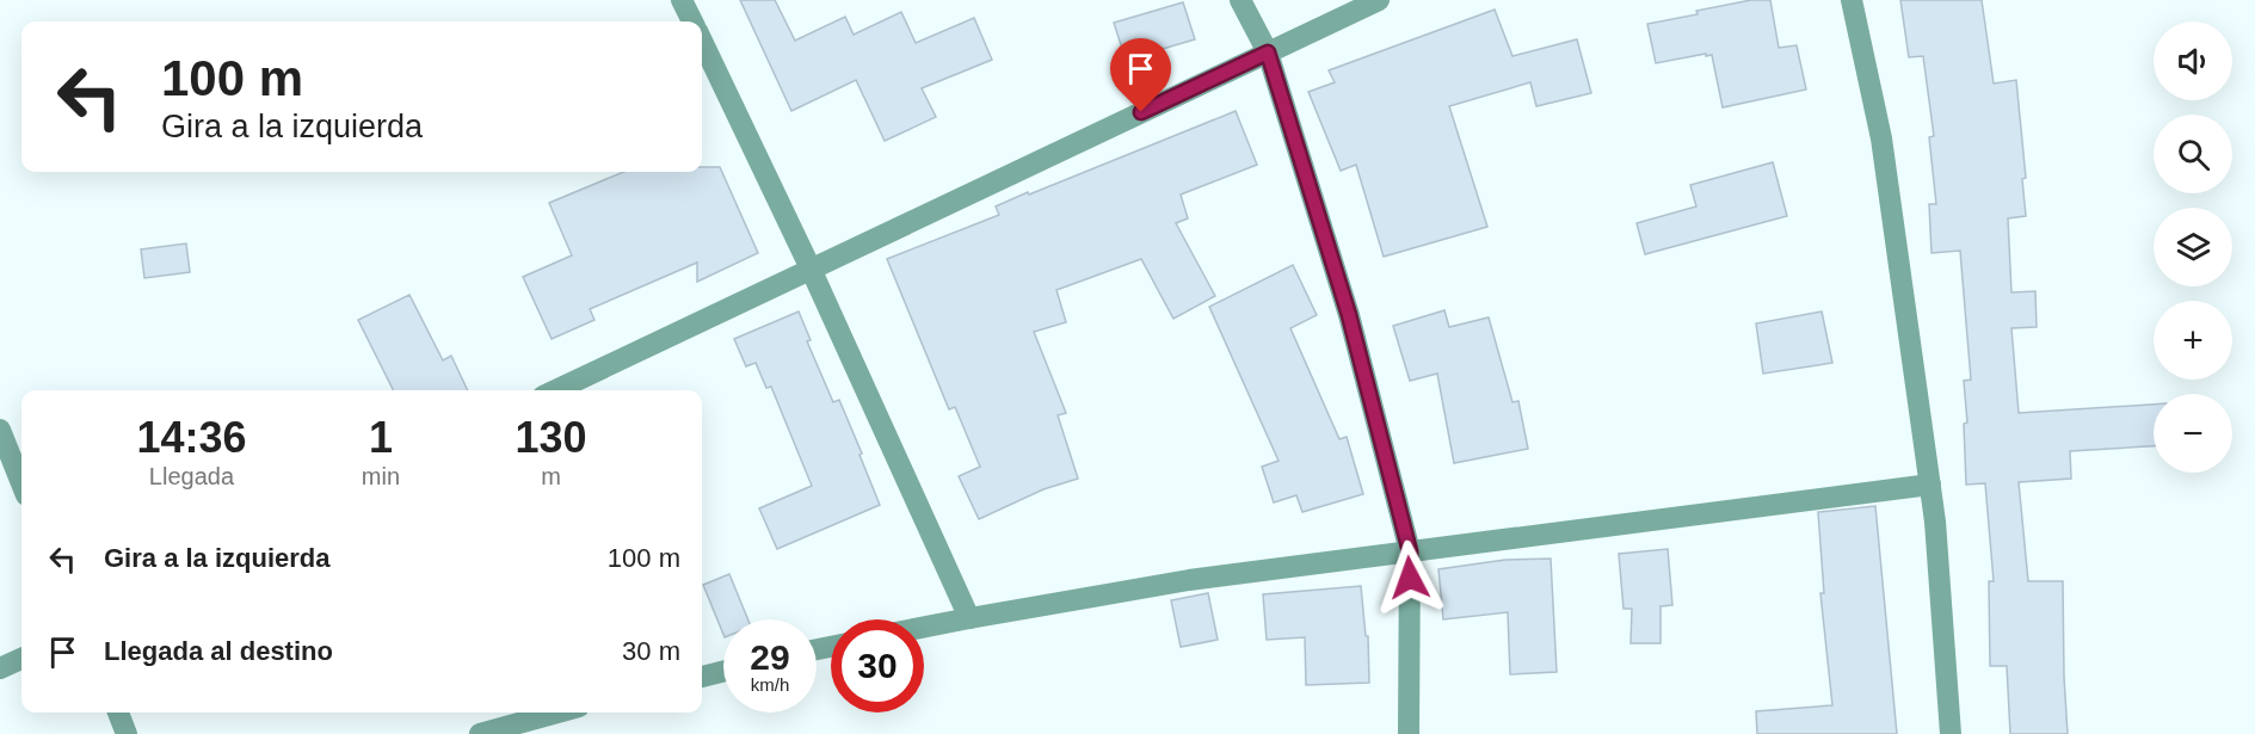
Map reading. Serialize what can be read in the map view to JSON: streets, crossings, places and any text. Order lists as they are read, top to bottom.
{
  "page": {
    "map_buttons": ["+", "−"],
    "turn": ["100 m", "Gira a la izquierda"],
    "eta": [
      "14:36",
      "Llegada",
      "1",
      "min",
      "130",
      "m"
    ],
    "list": [
      {
        "name": "Gira a la izquierda",
        "value": "100 m"
      },
      {
        "name": "Llegada al destino",
        "value": "30 m"
      }
    ],
    "speed": "29 km/h",
    "limit": "30"
  }
}
